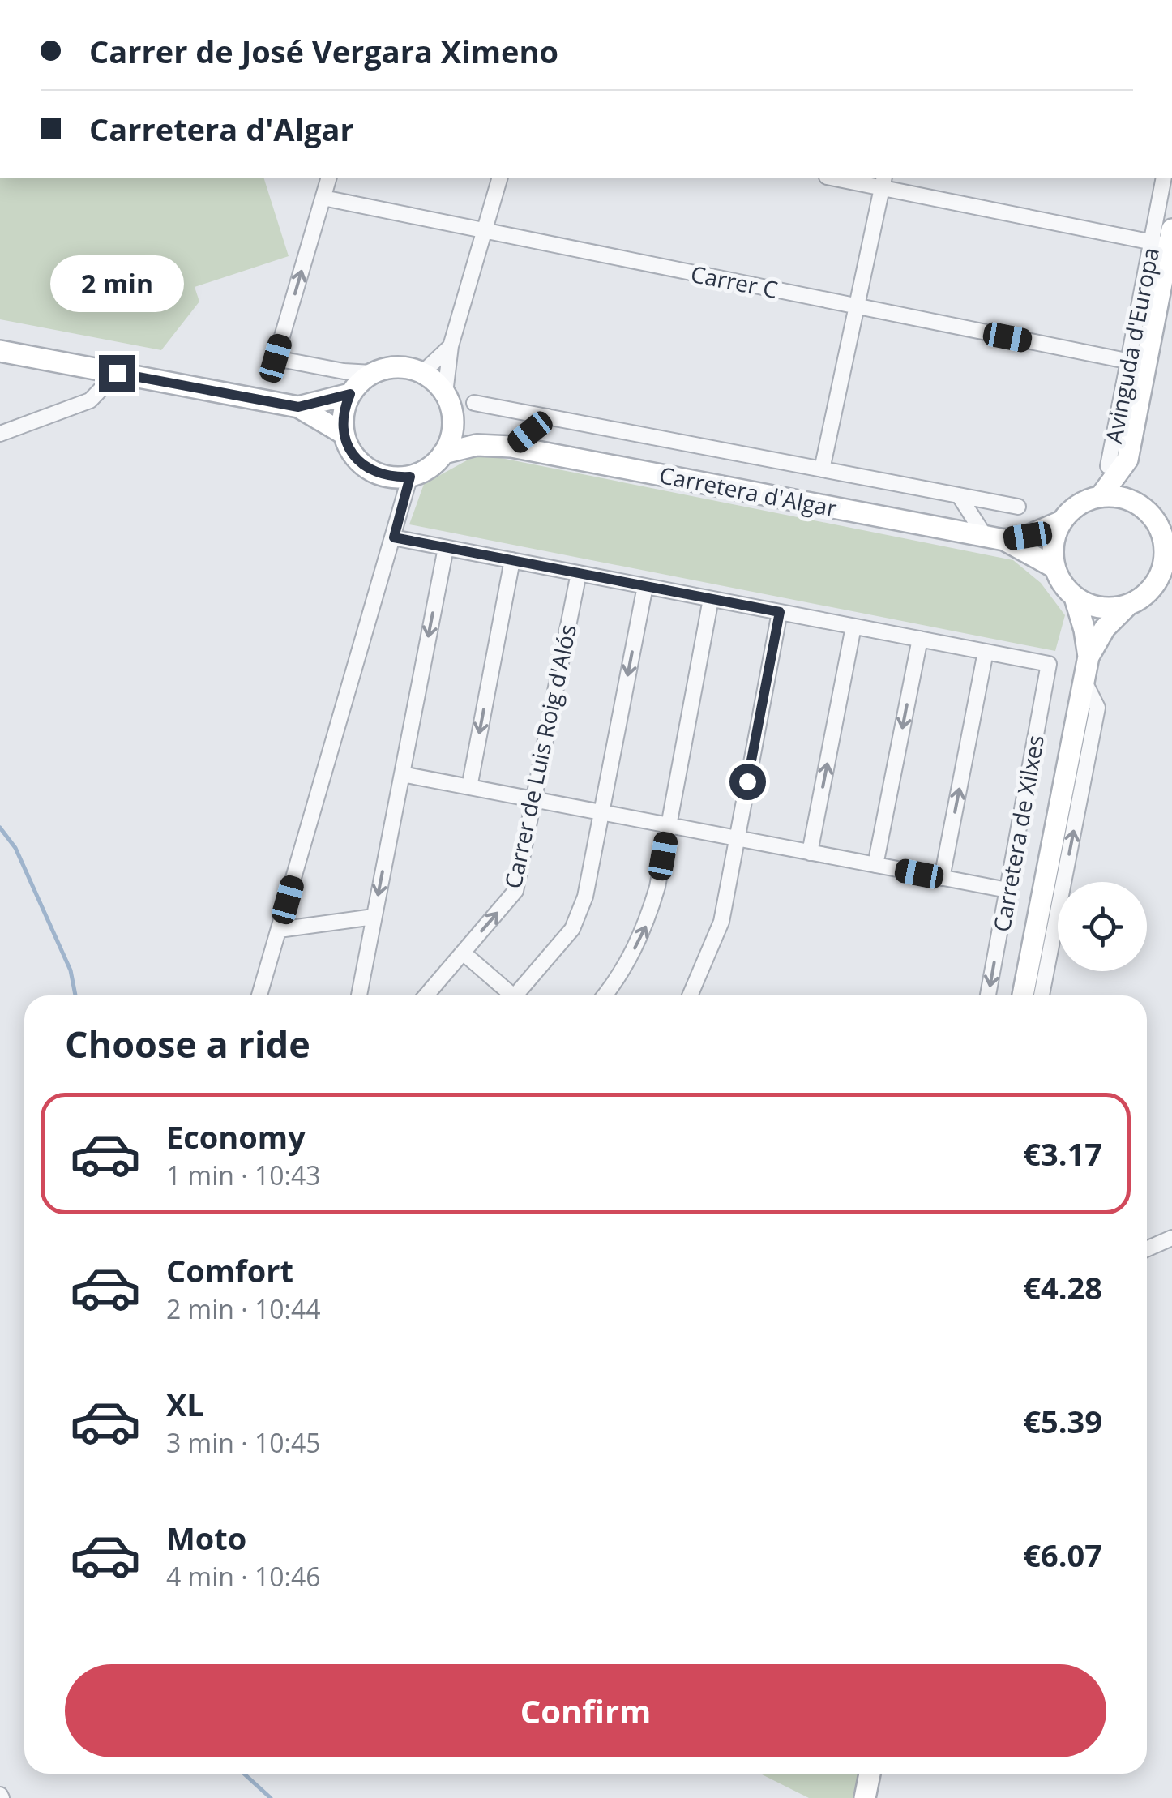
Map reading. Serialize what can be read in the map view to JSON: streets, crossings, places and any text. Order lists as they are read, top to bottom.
{
  "streets": {
    "main road": ["Avinguda d'Europa", "Carretera d'Algar", "Carretera de Xilxes"],
    "street": ["Carrer C", "Carrer de Luis Roig d'Alós"]
  },
  "crossings": [
    ["Carrer C", "Avinguda d'Europa"],
    ["Avinguda d'Europa", "Carretera d'Algar"],
    ["Avinguda d'Europa", "Carretera de Xilxes"],
    ["Carretera d'Algar", "Carretera de Xilxes"]
  ],
  "page": {
    "banner": ["Carrer de José Vergara Ximeno", "Carretera d'Algar"],
    "bubble": "2 min",
    "heading": "Choose a ride",
    "list": [
      {
        "name": "Economy",
        "note": "1 min · 10:43",
        "value": "€3.17"
      },
      {
        "name": "Comfort",
        "note": "2 min · 10:44",
        "value": "€4.28"
      },
      {
        "name": "XL",
        "note": "3 min · 10:45",
        "value": "€5.39"
      },
      {
        "name": "Moto",
        "note": "4 min · 10:46",
        "value": "€6.07"
      }
    ],
    "buttons": "Confirm"
  }
}
